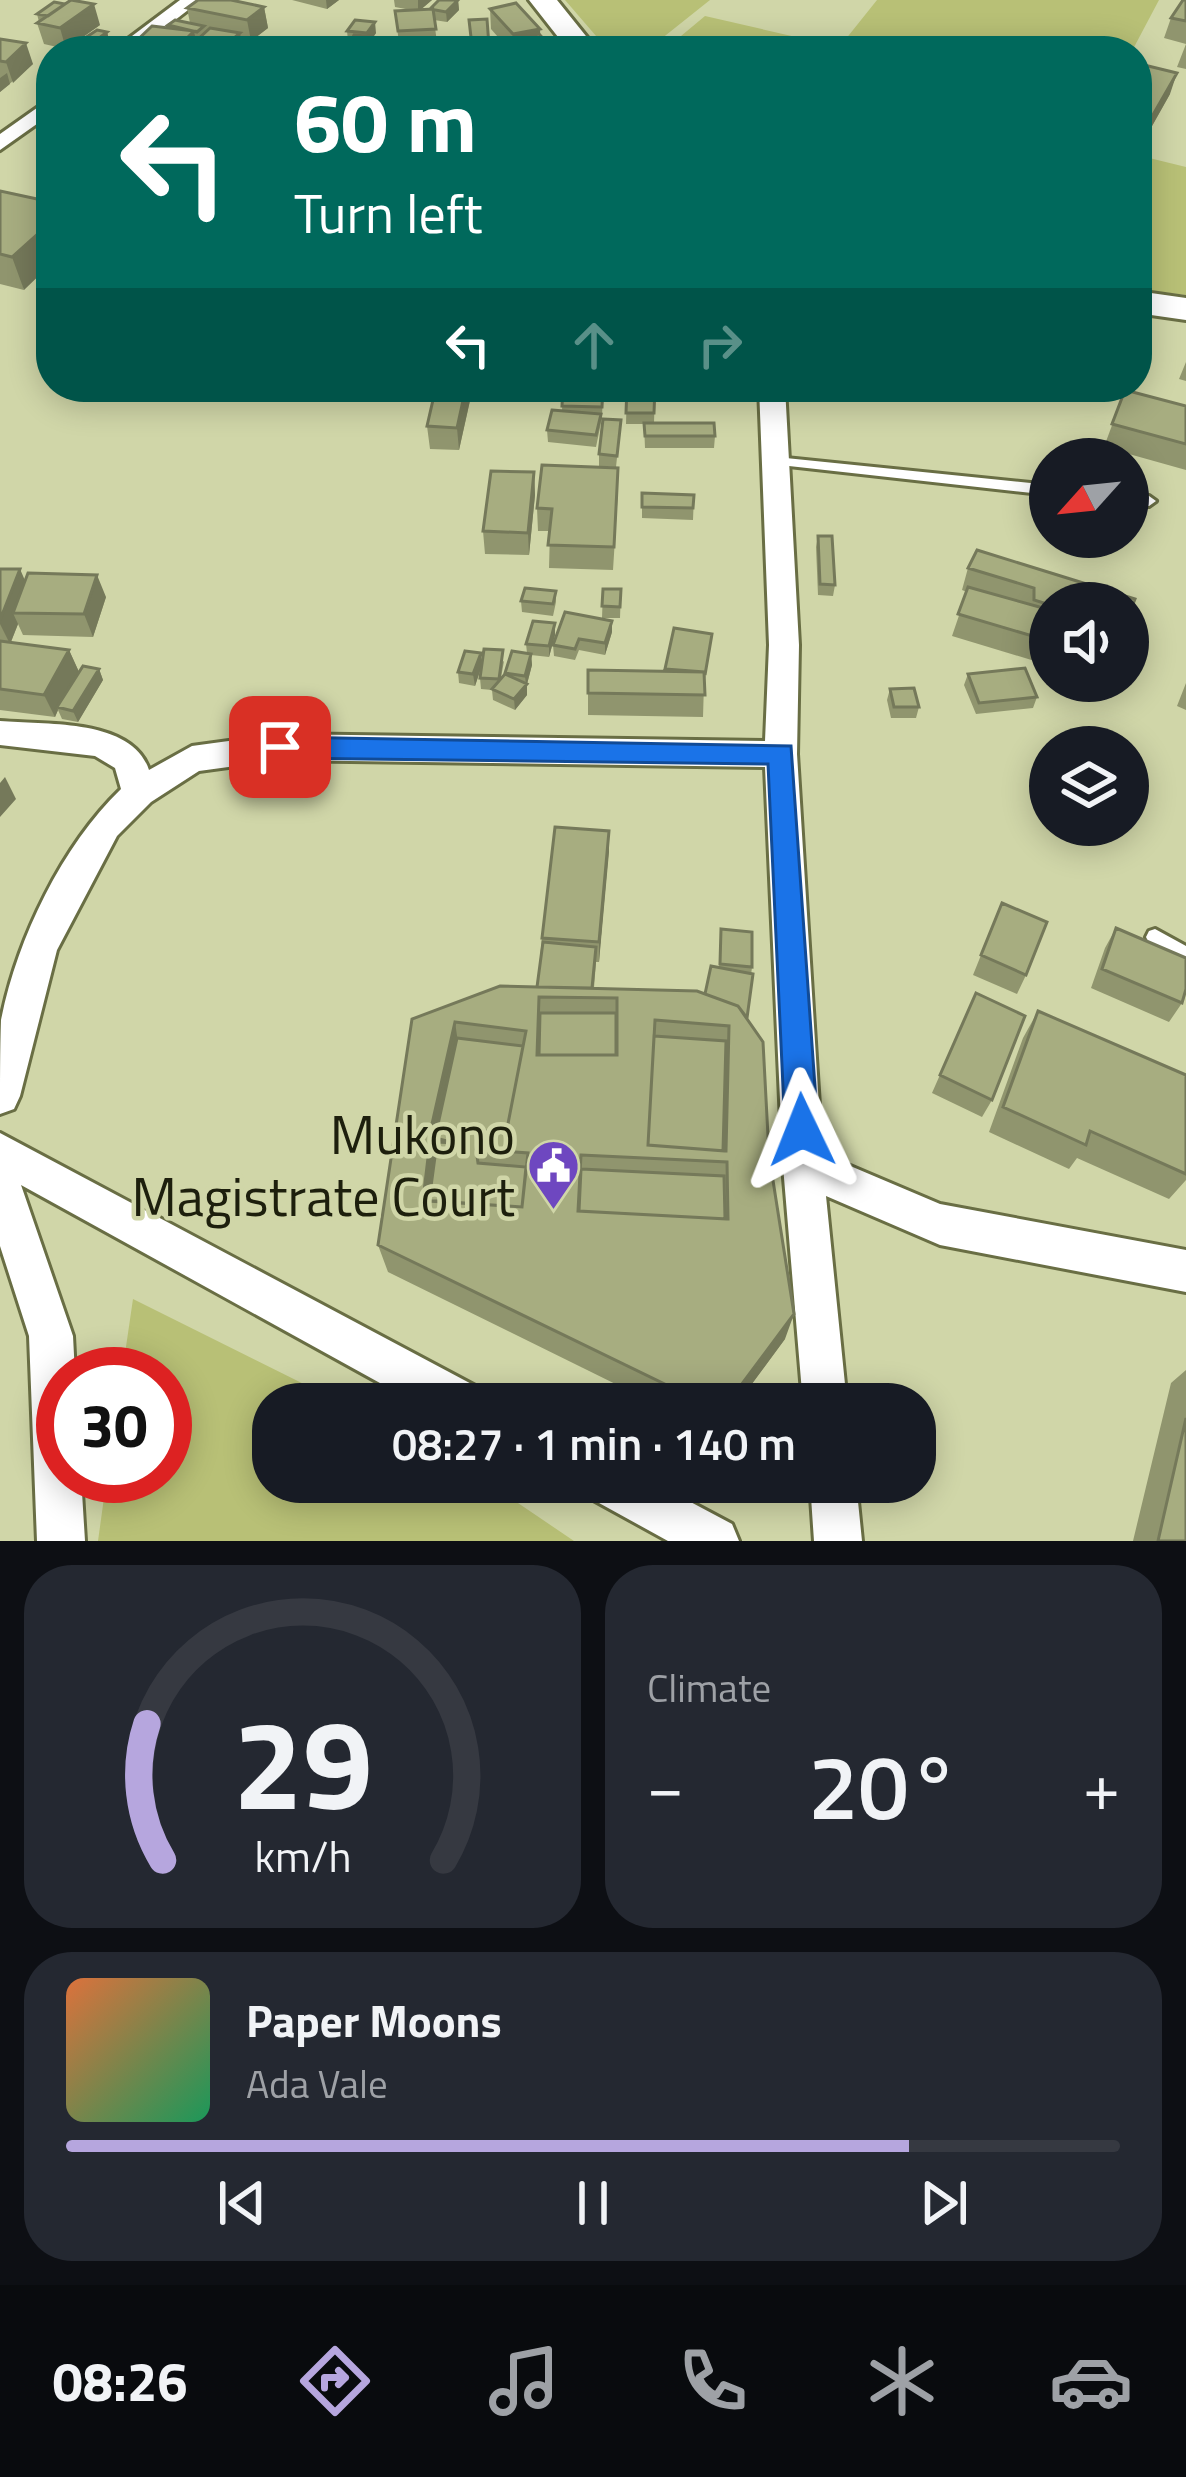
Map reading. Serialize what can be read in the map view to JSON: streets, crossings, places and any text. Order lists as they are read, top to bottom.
{
  "places": {
    "public building": ["Mukono Magistrate Court"]
  },
  "north": "bottom left",
  "page": {
    "turn": ["60 m", "Turn left"],
    "limit": "30",
    "trip": "08:27 · 1 min · 140 m",
    "tile": "Climate",
    "heat": ["−", "20°", "+"],
    "song": ["Paper Moons", "Ada Vale"],
    "tabs": "08:26",
    "gauge": ["29", "km/h"]
  }
}
